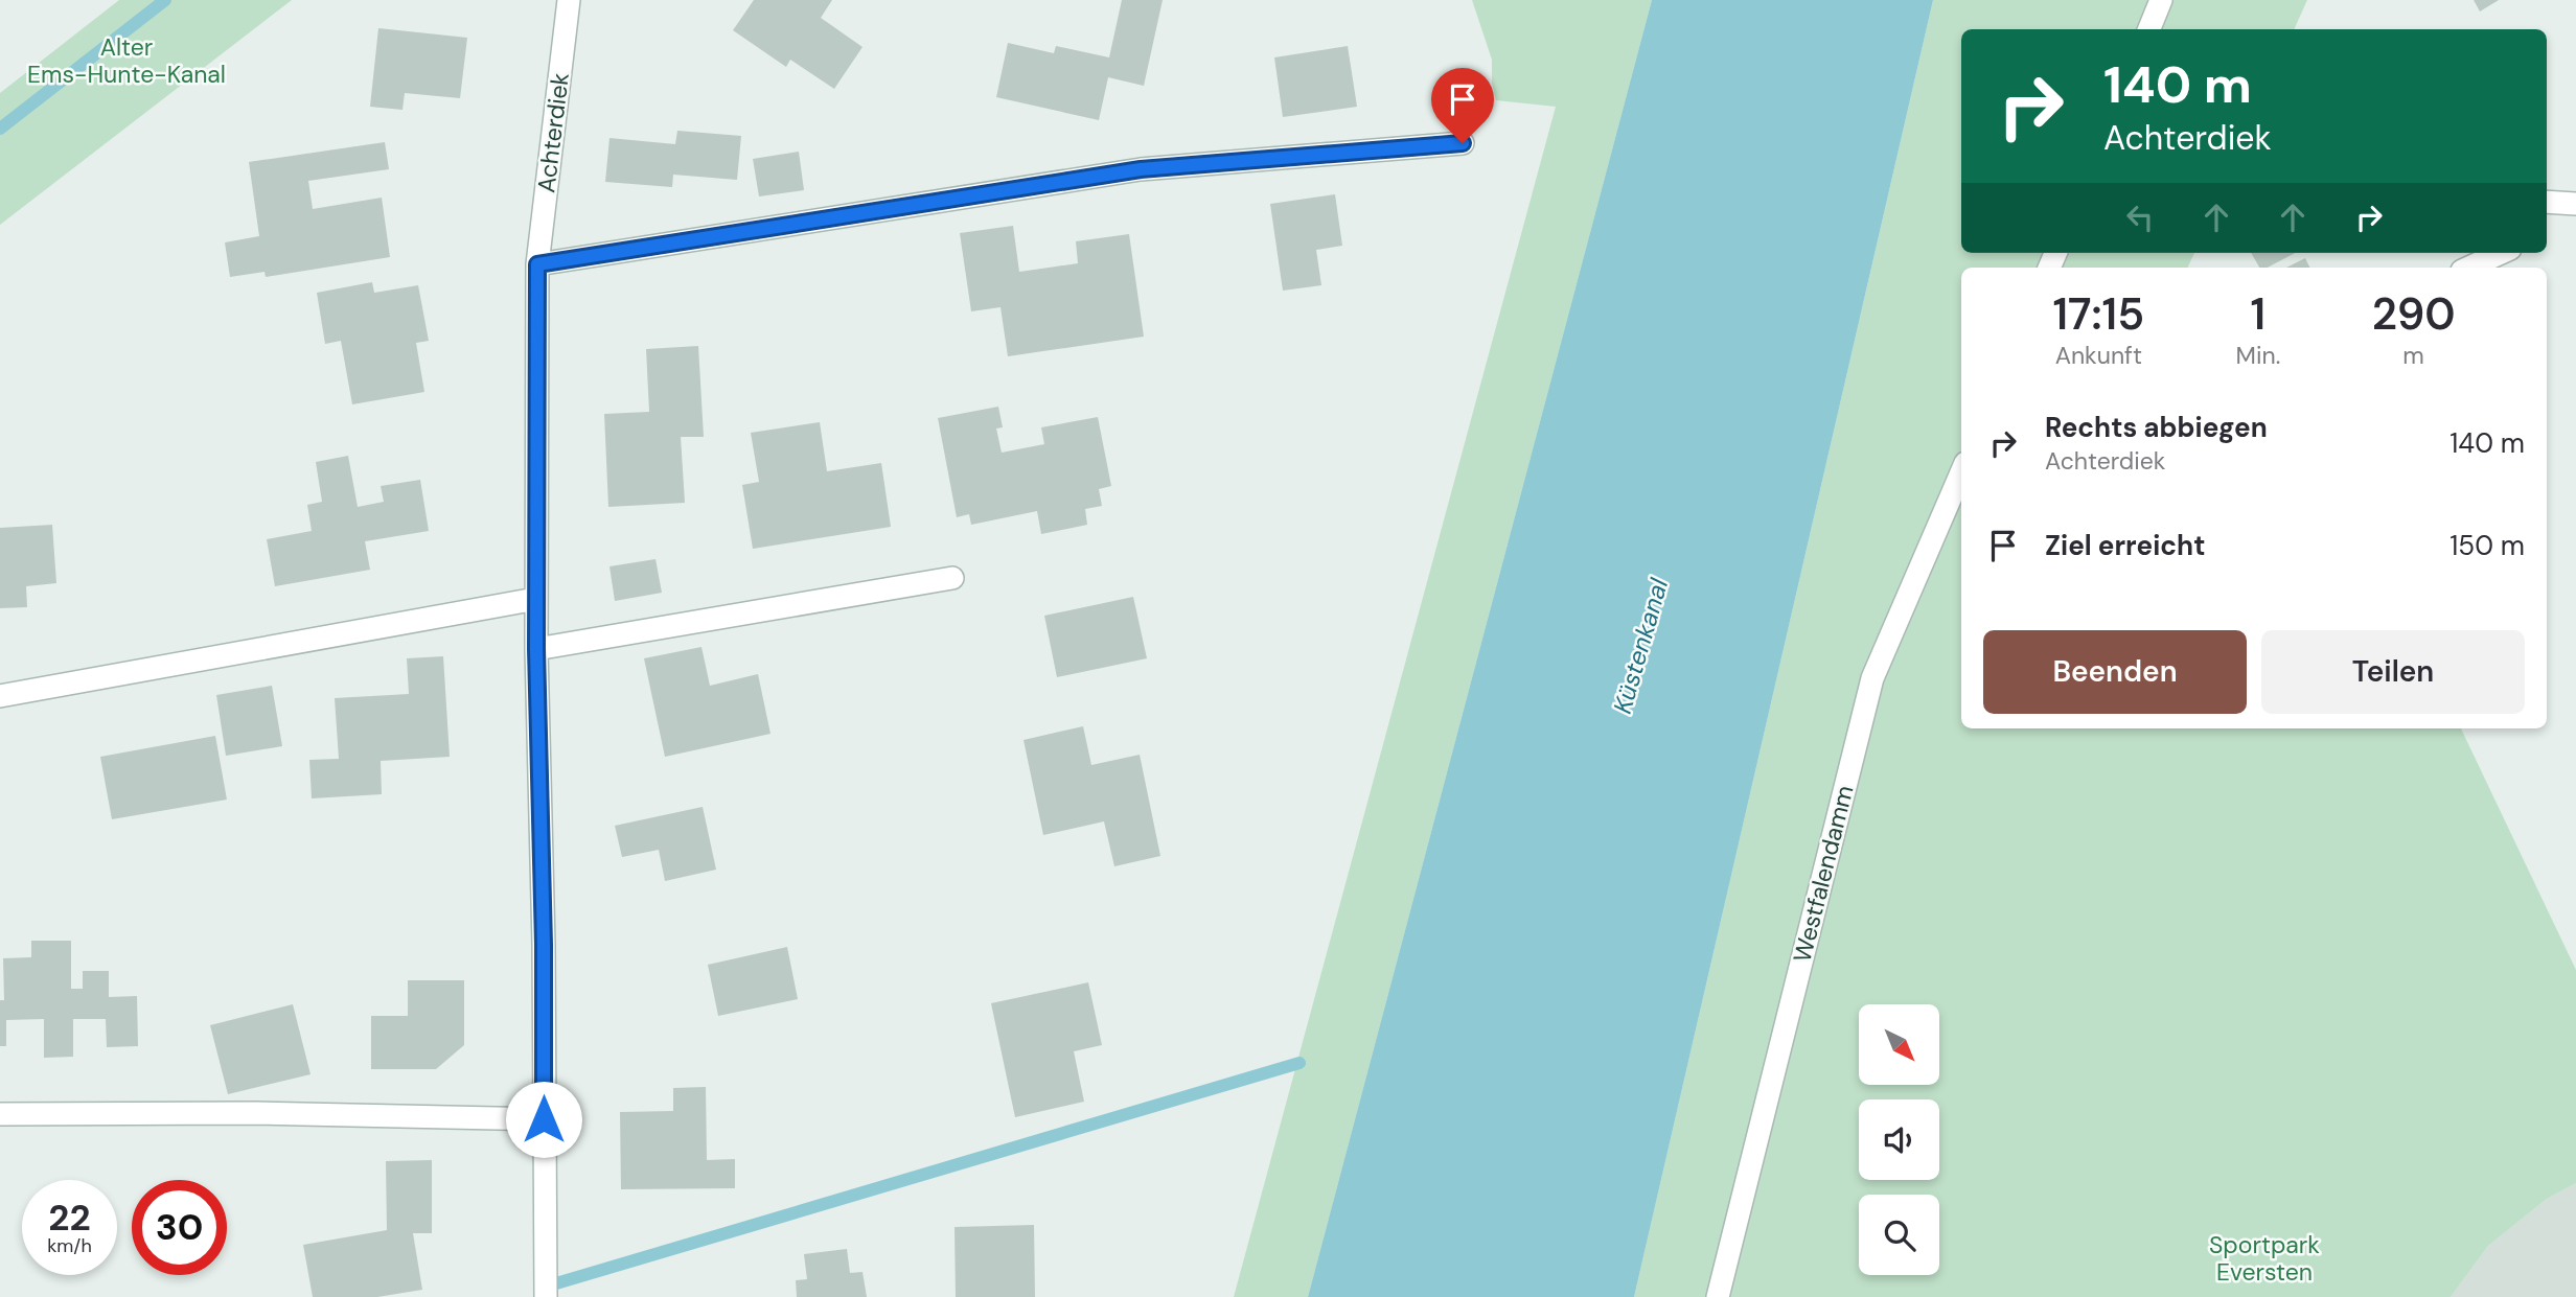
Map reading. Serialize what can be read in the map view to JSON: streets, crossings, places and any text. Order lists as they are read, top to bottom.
{
  "streets": {
    "street": ["Achterdiek", "Westfalendamm"]
  },
  "water": ["Küstenkanal"],
  "parks": ["Alter Ems-Hunte-Kanal", "Sportpark Eversten"],
  "north": "bottom right",
  "page": {
    "turn": ["140 m", "Achterdiek"],
    "eta": [
      "17:15",
      "Ankunft",
      "1",
      "Min.",
      "290",
      "m"
    ],
    "list": [
      {
        "name": "Rechts abbiegen",
        "note": "Achterdiek",
        "value": "140 m"
      },
      {
        "name": "Ziel erreicht",
        "value": "150 m"
      }
    ],
    "buttons": ["Beenden", "Teilen"],
    "speed": "22 km/h",
    "limit": "30"
  }
}
